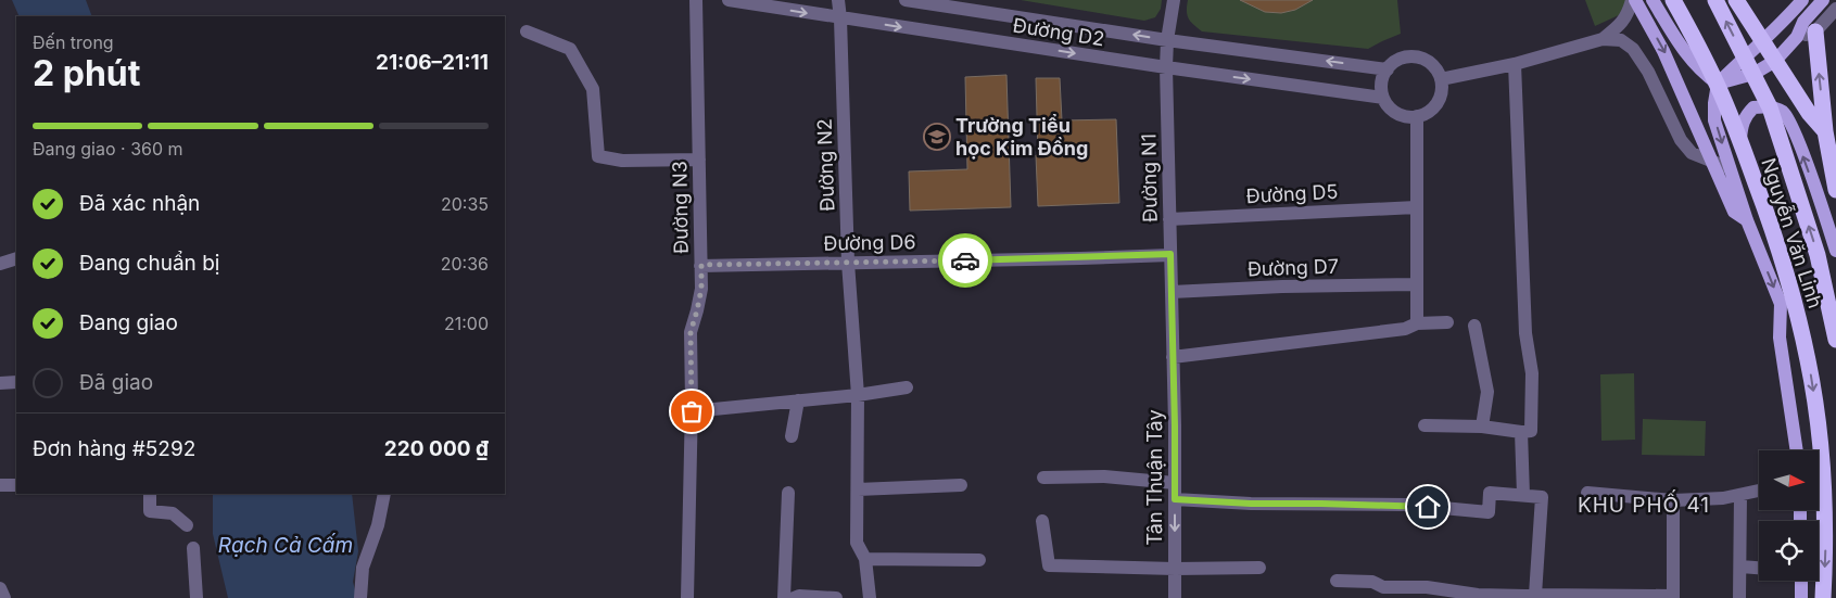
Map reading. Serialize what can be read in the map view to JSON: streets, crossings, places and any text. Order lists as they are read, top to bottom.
{
  "streets": {
    "highway": ["Nguyễn Văn Linh"],
    "street": [
      "Đường D2",
      "Đường N2",
      "Đường N1",
      "Đường D5",
      "Đường N3",
      "Đường D6",
      "Đường D7",
      "Tân Thuận Tây"
    ]
  },
  "crossings": [
    ["Đường D2", "Đường N2"],
    ["Đường D2", "Đường N1"],
    ["Đường N2", "Đường D6"],
    ["Đường N1", "Đường D5"],
    ["Đường N1", "Đường D6"],
    ["Đường N1", "Đường D7"],
    ["Đường N1", "Tân Thuận Tây"],
    ["Đường N3", "Đường D6"]
  ],
  "districts": ["KHU PHỐ 41"],
  "water": ["Rạch Cả Cấm"],
  "places": {
    "school or university": ["Trường Tiểu học Kim Đồng"]
  },
  "north": "right",
  "page": {
    "heading": ["2 phút", "Đến trong", "21:06–21:11"],
    "panel": ["Đơn hàng #5292", "220 000 ₫"],
    "bar": "Đang giao · 360 m",
    "list": [
      ["Đã xác nhận", "20:35"],
      ["Đang chuẩn bị", "20:36"],
      ["Đang giao", "21:00"],
      "Đã giao"
    ]
  }
}
